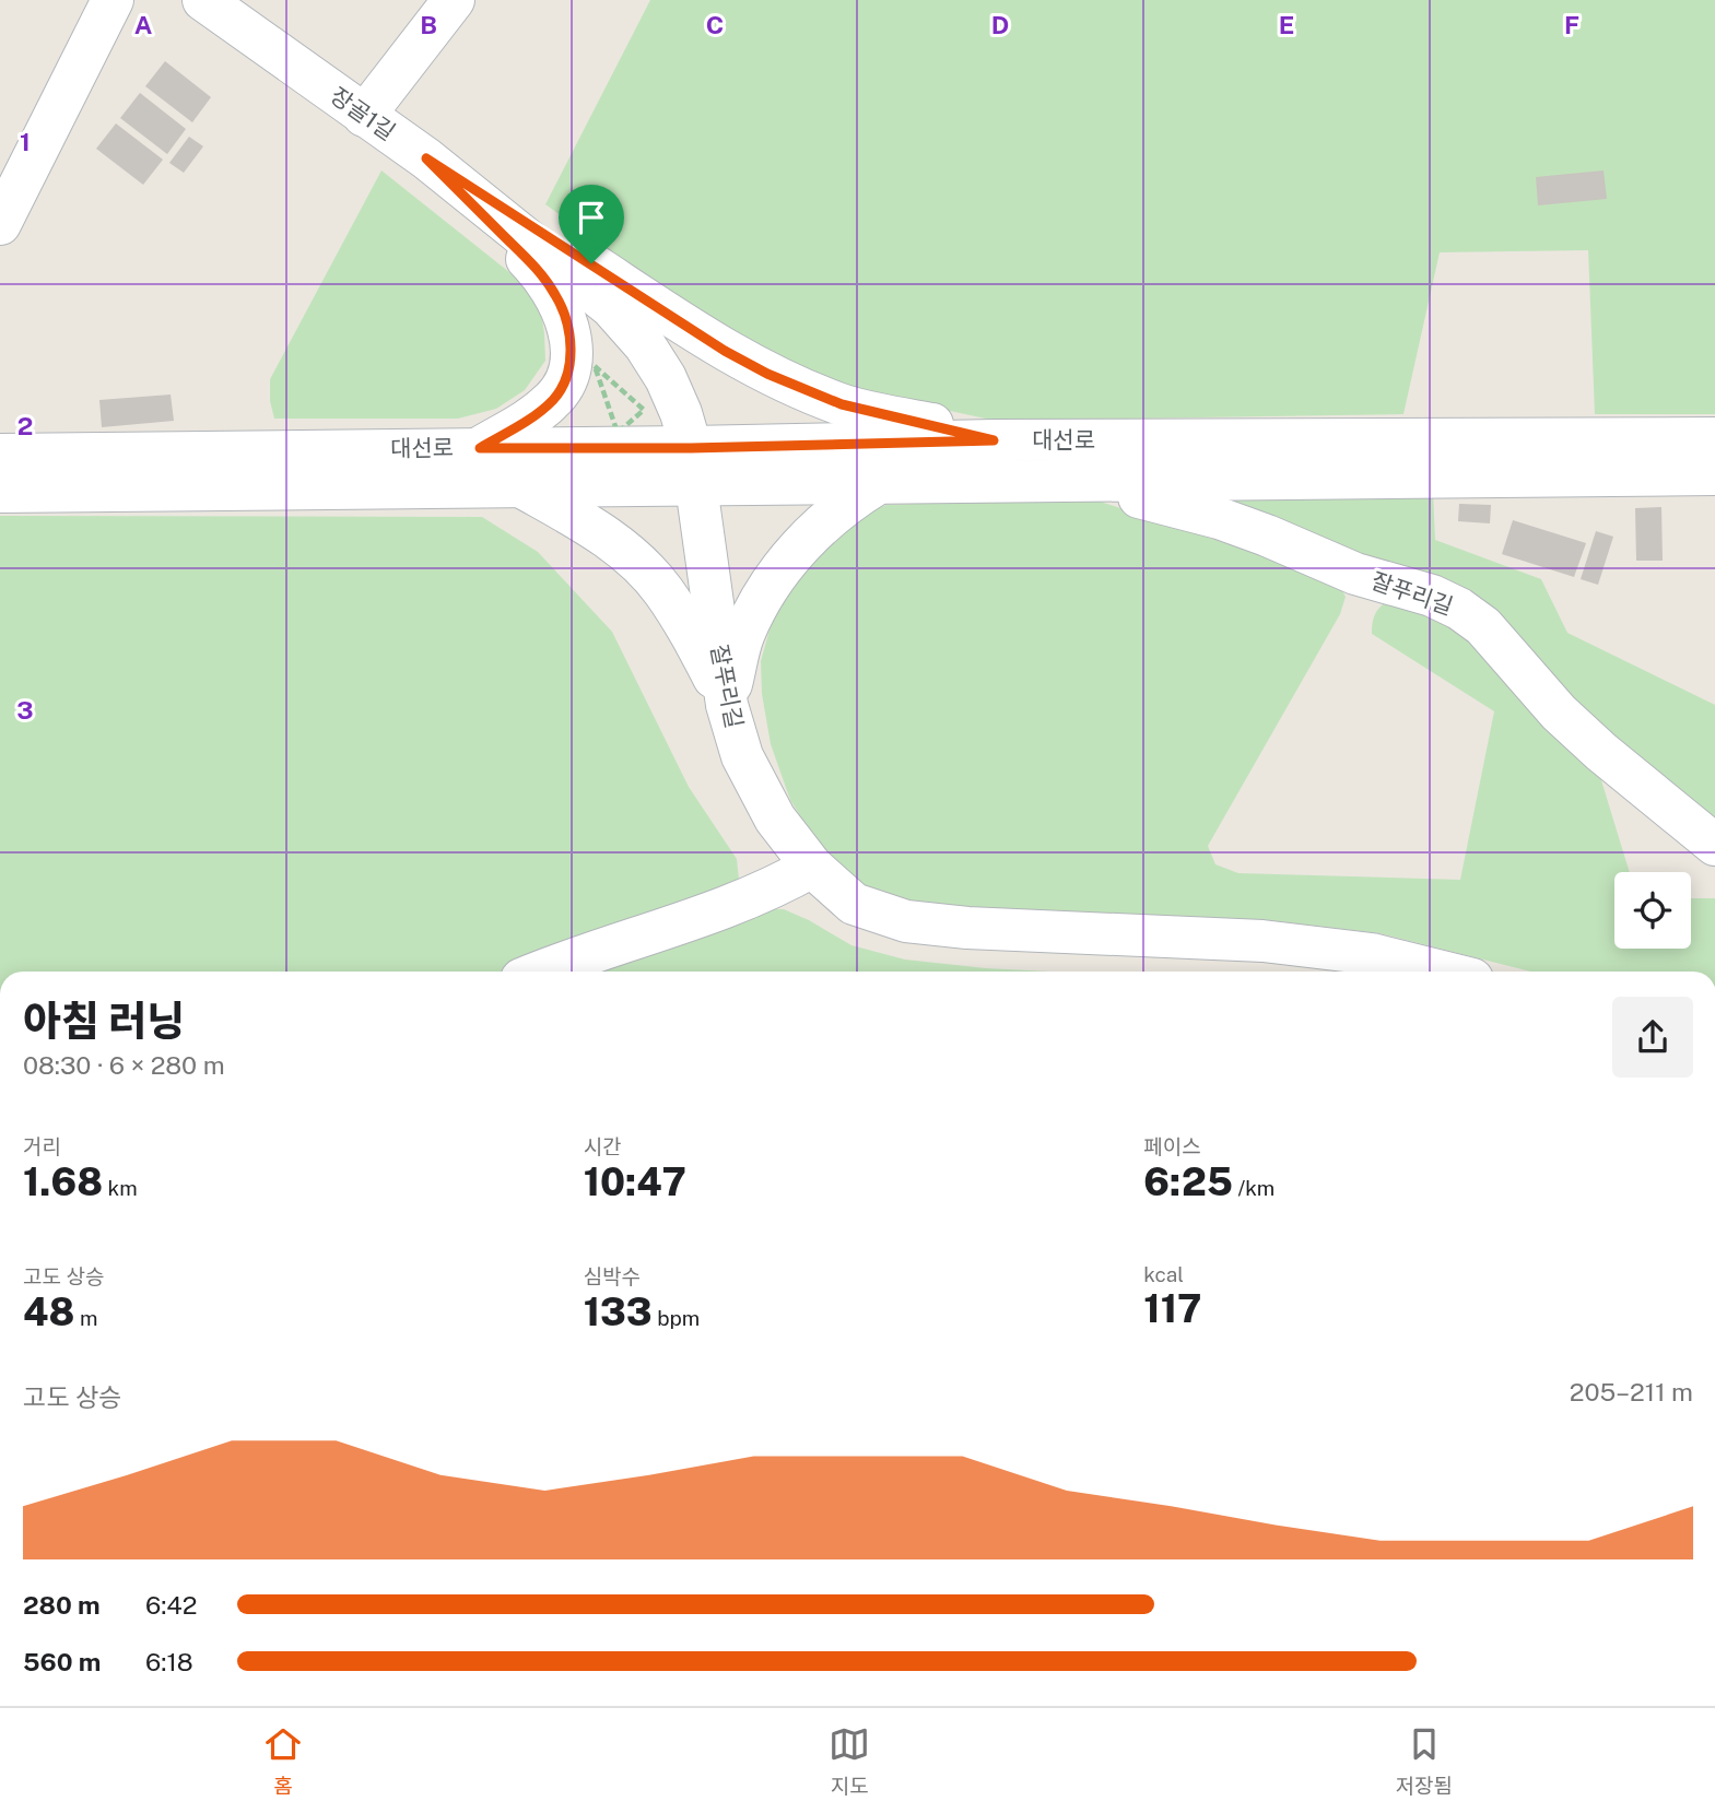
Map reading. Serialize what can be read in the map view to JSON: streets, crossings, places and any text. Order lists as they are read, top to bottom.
{
  "streets": {
    "street": ["장골1길", "대선로", "잘푸리길"]
  },
  "crossings": [
    ["장골1길", "대선로"],
    ["장골1길", "잘푸리길"],
    ["대선로", "잘푸리길"]
  ],
  "page": {
    "heading": ["아침 러닝", "08:30 · 6 × 280 m"],
    "stats": [
      ["거리", "1.68 km"],
      ["시간", "10:47"],
      ["페이스", "6:25 /km"],
      ["고도 상승", "48 m"],
      ["심박수", "133 bpm"],
      ["kcal", "117"]
    ],
    "chart": ["고도 상승", "205–211 m"],
    "list": [
      {
        "name": "280 m",
        "note": "6:42"
      },
      {
        "name": "560 m",
        "note": "6:18"
      }
    ],
    "tabs": ["홈", "지도", "저장됨"]
  },
  "grid": {
    "columns": [
      "A",
      "B",
      "C",
      "D",
      "E",
      "F"
    ],
    "rows": ["1", "2", "3"]
  }
}
